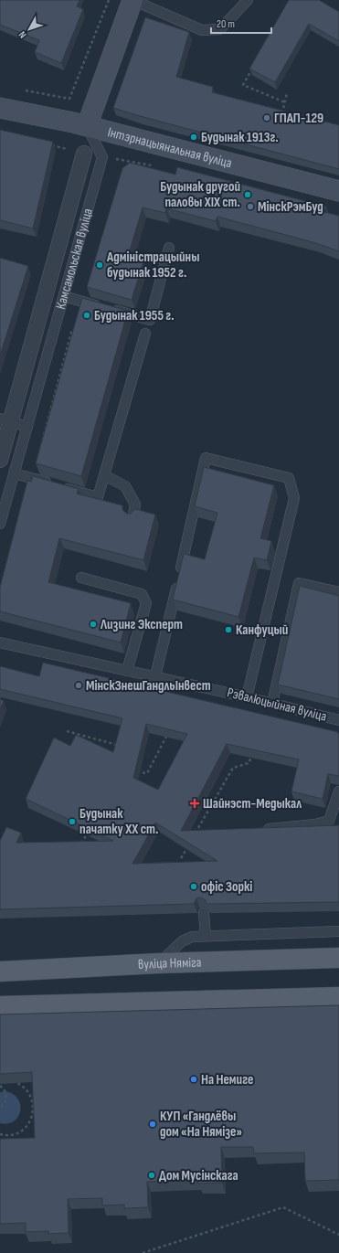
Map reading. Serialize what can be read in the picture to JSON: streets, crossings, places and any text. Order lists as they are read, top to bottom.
{
  "streets": {
    "main road": ["Інтэрнацыянальная вуліца", "вуліца Няміга"],
    "street": ["Камсамольская вуліца"],
    "lane": ["Рэвалюцыйная вуліца"]
  },
  "places": {
    "other": [
      "ГПАП-129",
      "Будынак 1913г.",
      "Будынак другой паловы XIX ст.",
      "МінскРэмБуд",
      "Адміністрацыйны будынак 1952 г.",
      "Будынак 1955 г.",
      "Лизинг Эксперт",
      "Канфуцый",
      "МінскЗнешГандльІнвест",
      "Будынак пачатку XX ст.",
      "офіс Зоркі",
      "На Немиге",
      "КУП «Гандлёвы дом «На Нямізе»",
      "Дом Мусінскага"
    ],
    "health": ["Шайнэст-Медыкал"]
  },
  "scale_bar": "20 m",
  "north": "bottom left"
}
